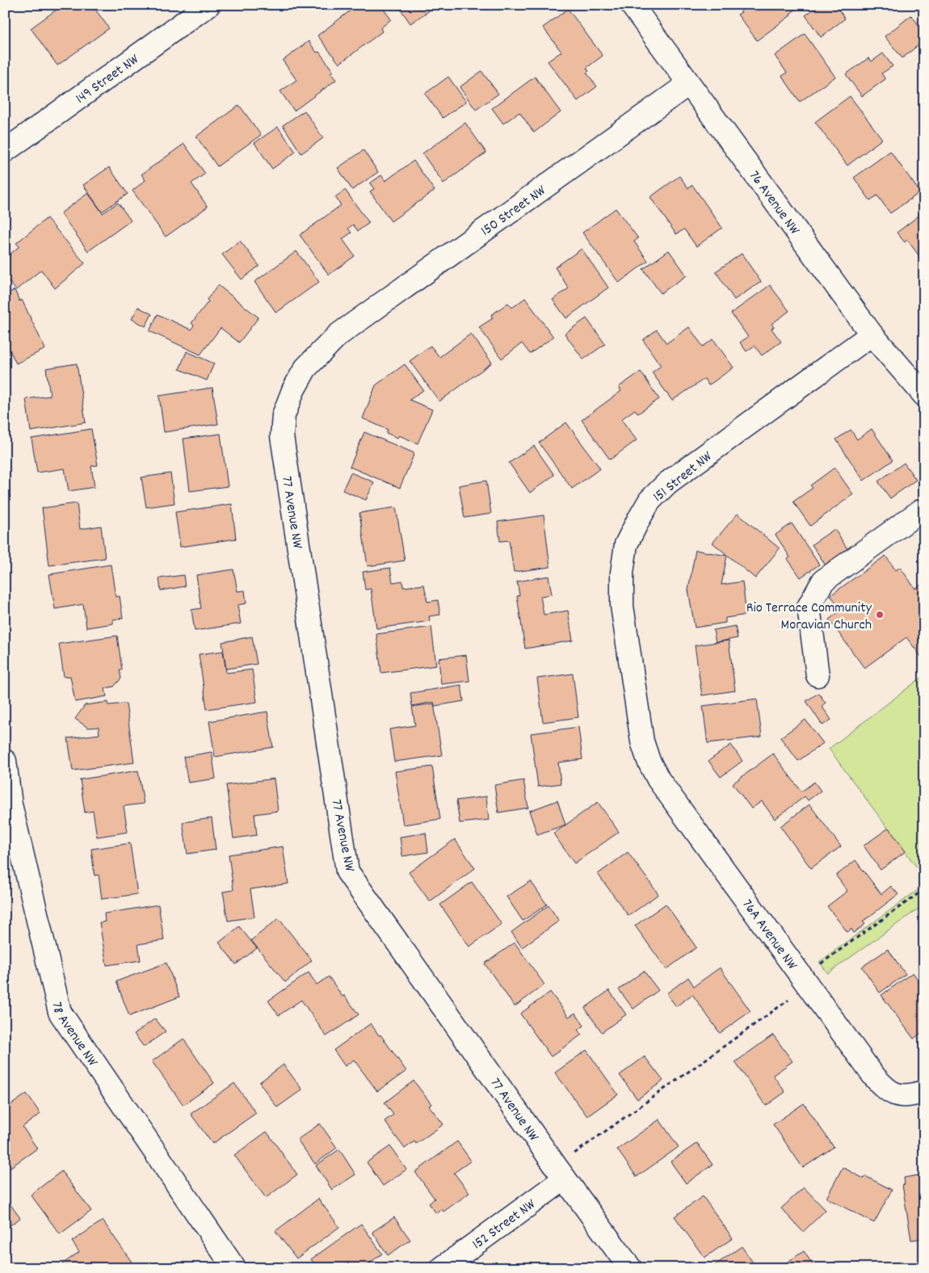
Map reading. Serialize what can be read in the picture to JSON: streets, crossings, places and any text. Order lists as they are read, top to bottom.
{
  "streets": {
    "street": [
      "149 Street NW",
      "76 Avenue NW",
      "150 Street NW",
      "151 Street NW",
      "77 Avenue NW",
      "76A Avenue NW",
      "78 Avenue NW",
      "152 Street NW"
    ]
  },
  "crossings": [
    ["76 Avenue NW", "150 Street NW"],
    ["76 Avenue NW", "151 Street NW"],
    ["150 Street NW", "77 Avenue NW"],
    ["151 Street NW", "76A Avenue NW"],
    ["77 Avenue NW", "152 Street NW"]
  ],
  "places": ["Rio Terrace Community Moravian Church"]
}
